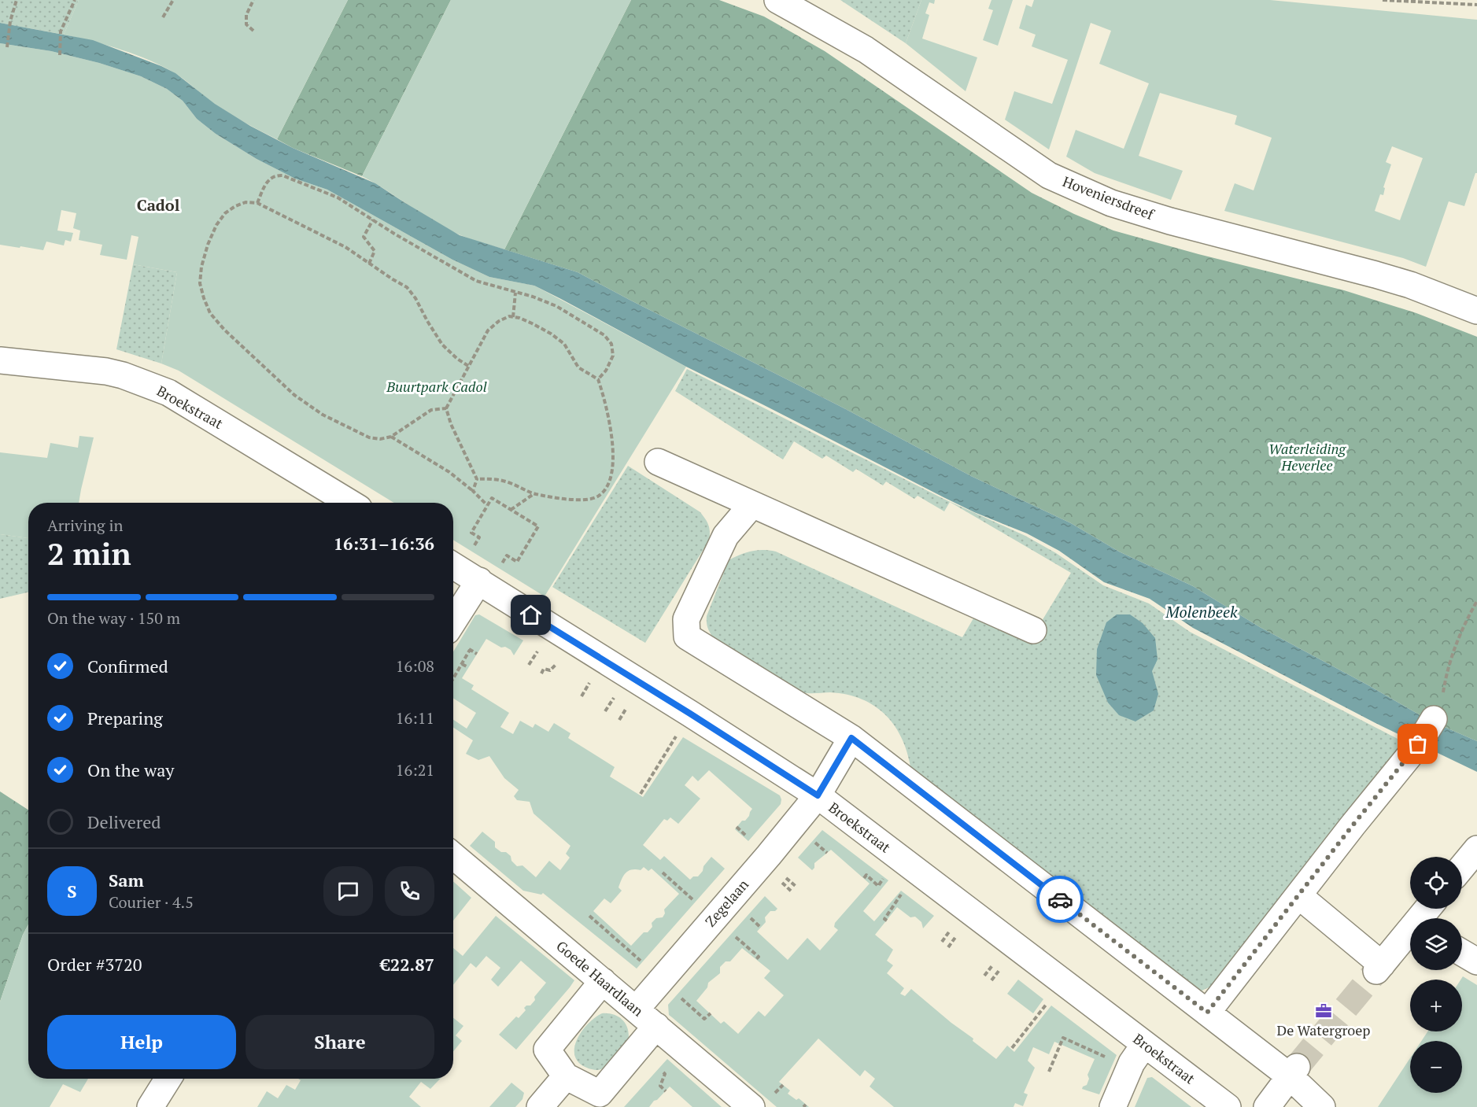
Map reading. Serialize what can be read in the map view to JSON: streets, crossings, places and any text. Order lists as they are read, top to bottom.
{
  "streets": {
    "street": [
      "Hoveniersdreef",
      "Broekstraat",
      "Zegelaan",
      "Goede Haardlaan"
    ]
  },
  "crossings": [
    ["Broekstraat", "Zegelaan"],
    ["Zegelaan", "Goede Haardlaan"]
  ],
  "districts": ["Cadol"],
  "water": ["Molenbeek"],
  "parks": ["Buurtpark Cadol", "Waterleiding Heverlee"],
  "places": {
    "office": ["De Watergroep"]
  },
  "page": {
    "heading": ["2 min", "Arriving in", "16:31–16:36"],
    "panel": [
      "Sam",
      "Courier · 4.5",
      "Order #3720",
      "€22.87"
    ],
    "bar": "On the way · 150 m",
    "list": [
      ["Confirmed", "16:08"],
      ["Preparing", "16:11"],
      ["On the way", "16:21"],
      "Delivered"
    ],
    "map_buttons": ["+", "−"],
    "round": "S",
    "buttons": ["Help", "Share"]
  }
}
